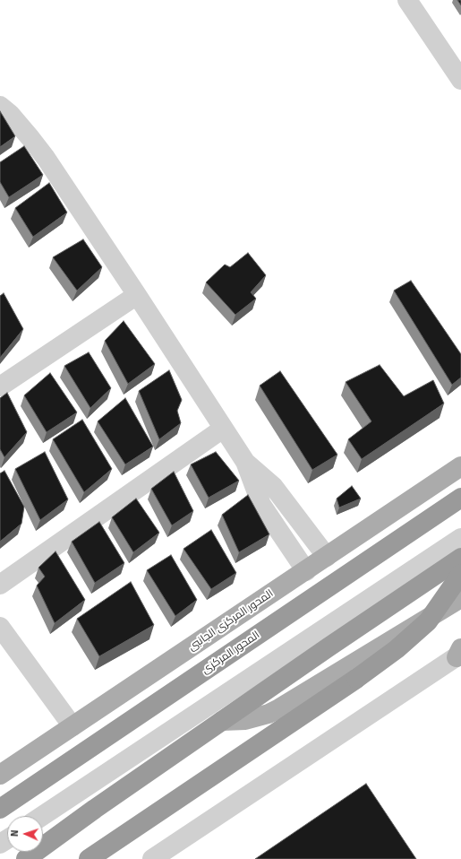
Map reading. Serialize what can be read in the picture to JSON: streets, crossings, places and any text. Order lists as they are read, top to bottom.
{
  "streets": {
    "highway": ["المحور المركزى"],
    "main road": ["المحور المركزى الجانبى"]
  },
  "north": "left"
}
